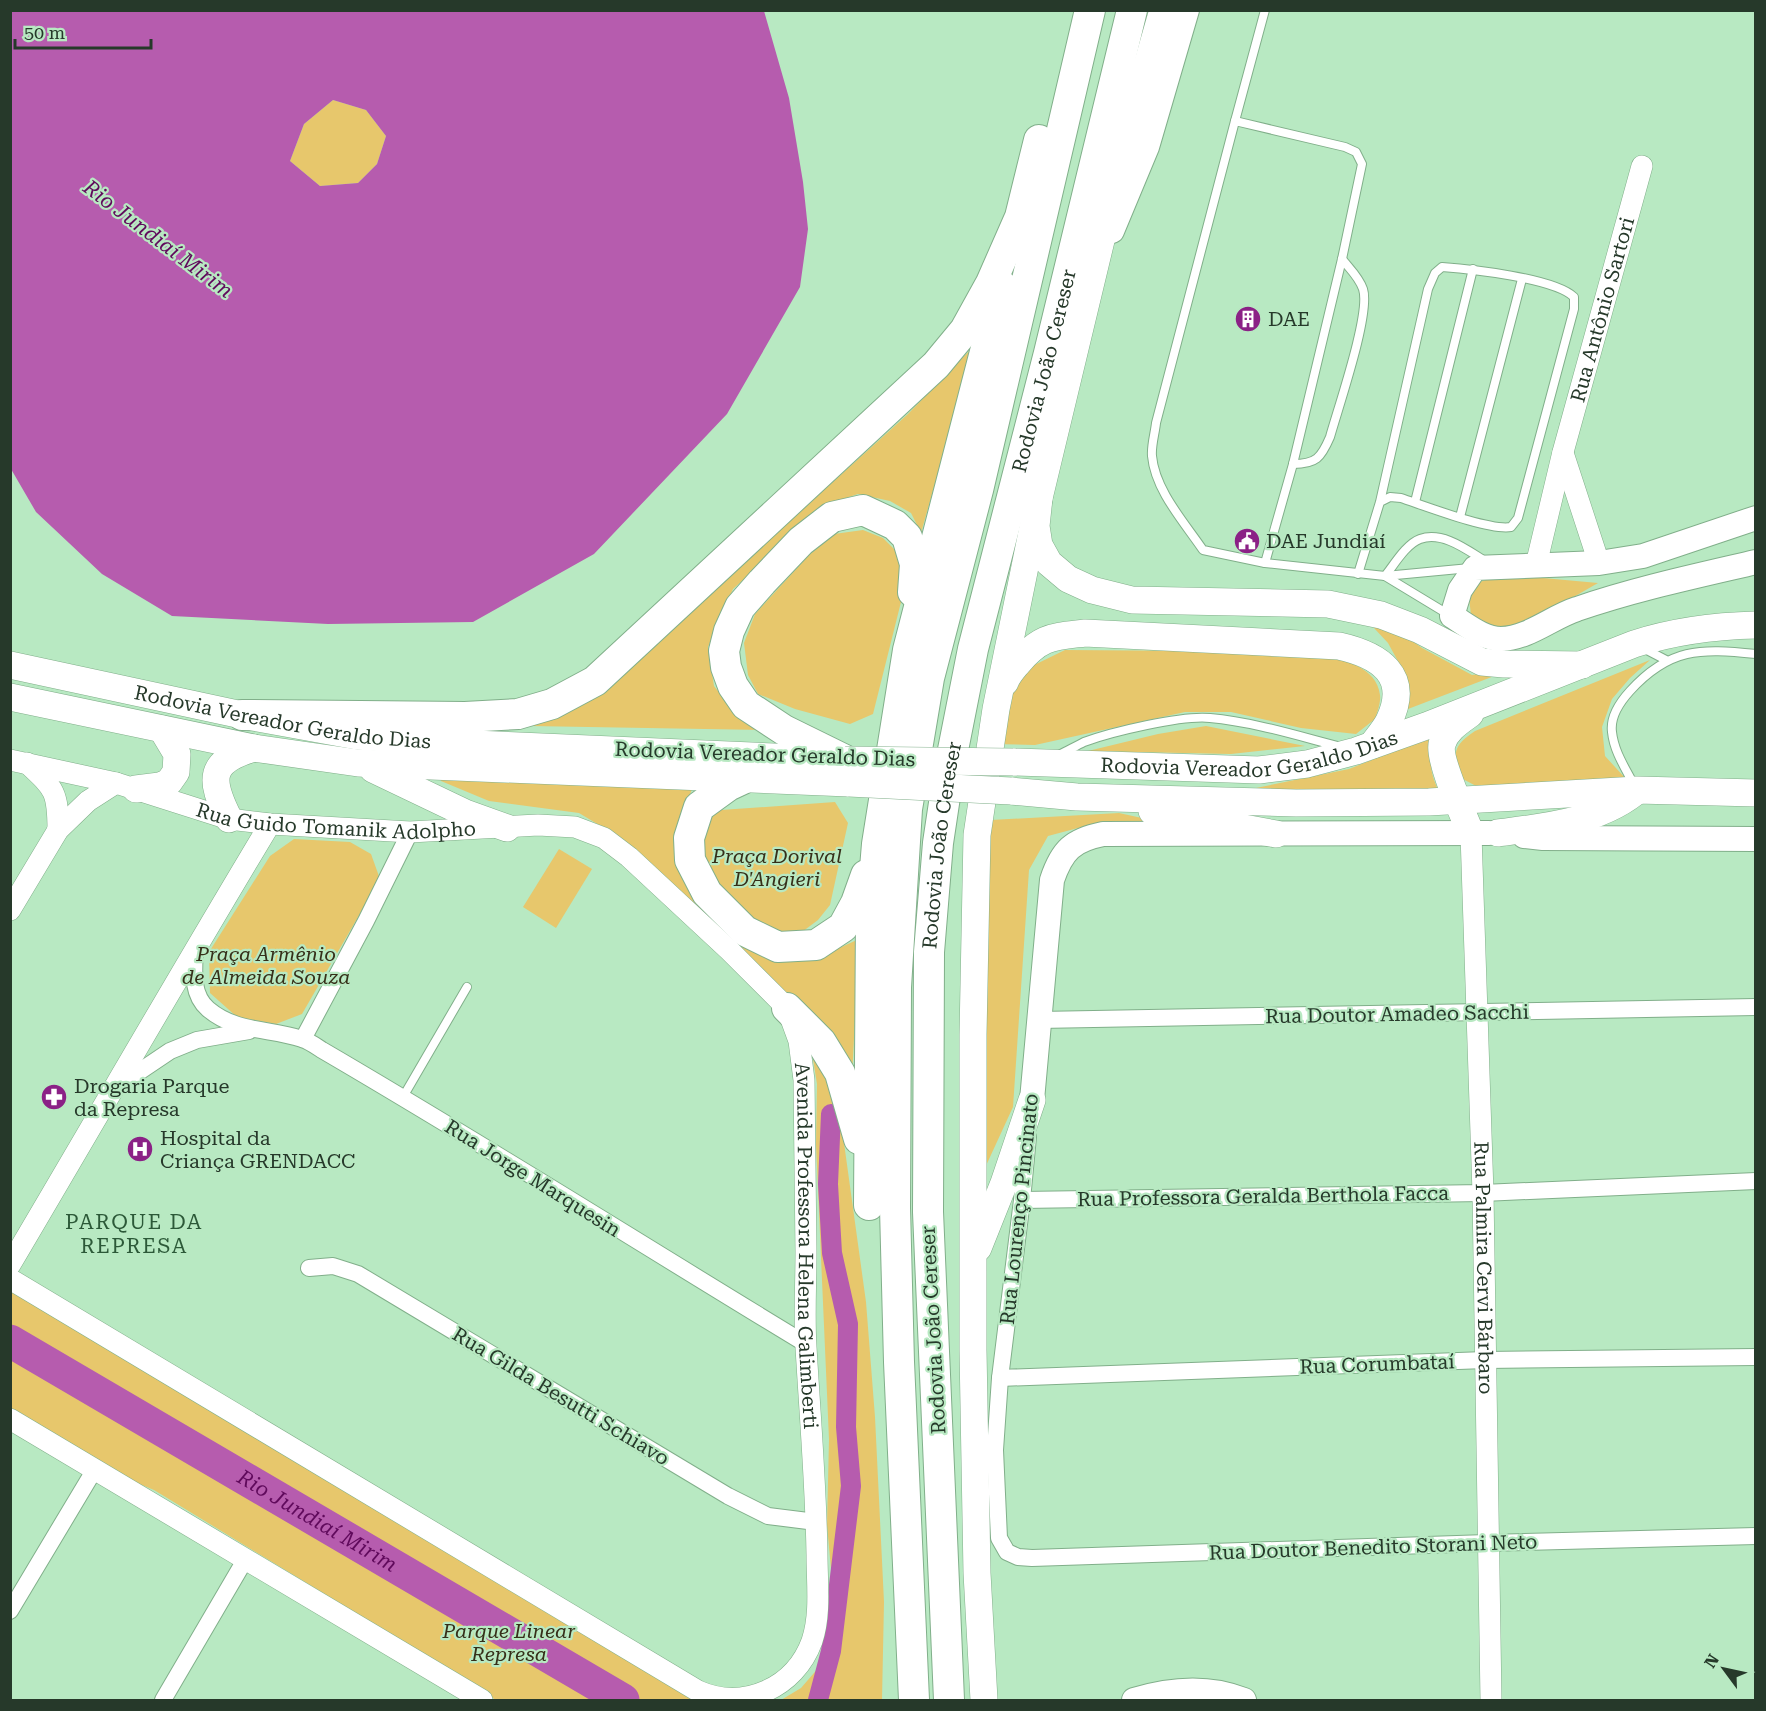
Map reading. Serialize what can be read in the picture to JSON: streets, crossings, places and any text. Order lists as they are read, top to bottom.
{
  "streets": {
    "highway": ["Rodovia João Cereser"],
    "main road": ["Rodovia Vereador Geraldo Dias", "Rua Lourenço Pincinato"],
    "street": [
      "Rua Antônio Sartori",
      "Rua Guido Tomanik Adolpho",
      "Rua Doutor Amadeo Sacchi",
      "Rua Jorge Marquesin",
      "Rua Professora Geralda Berthola Facca",
      "Avenida Professora Helena Galimberti",
      "Rua Palmira Cervi Bárbaro",
      "Rua Corumbataí",
      "Rua Gilda Besutti Schiavo",
      "Rua Doutor Benedito Storani Neto"
    ]
  },
  "crossings": [
    ["Rua Guido Tomanik Adolpho", "Avenida Professora Helena Galimberti"],
    ["Rua Doutor Amadeo Sacchi", "Rua Lourenço Pincinato"],
    ["Rua Doutor Amadeo Sacchi", "Rua Palmira Cervi Bárbaro"],
    ["Rua Jorge Marquesin", "Avenida Professora Helena Galimberti"],
    ["Rua Professora Geralda Berthola Facca", "Rua Lourenço Pincinato"],
    ["Rua Professora Geralda Berthola Facca", "Rua Palmira Cervi Bárbaro"],
    ["Rua Lourenço Pincinato", "Rua Palmira Cervi Bárbaro"],
    ["Rua Lourenço Pincinato", "Rua Corumbataí"],
    ["Rua Lourenço Pincinato", "Rua Doutor Benedito Storani Neto"],
    ["Avenida Professora Helena Galimberti", "Rua Gilda Besutti Schiavo"],
    ["Rua Palmira Cervi Bárbaro", "Rua Corumbataí"],
    ["Rua Palmira Cervi Bárbaro", "Rua Doutor Benedito Storani Neto"]
  ],
  "districts": ["PARQUE DA REPRESA"],
  "water": ["Rio Jundiaí Mirim"],
  "parks": ["Praça Dorival D'Angieri", "Praça Armênio de Almeida Souza", "Parque Linear Represa"],
  "places": {
    "building": ["DAE"],
    "public building": ["DAE Jundiaí"],
    "pharmacy": ["Drogaria Parque da Represa"],
    "hospital": ["Hospital da Criança GRENDACC"]
  },
  "scale_bar": "50 m",
  "north": "top left"
}
